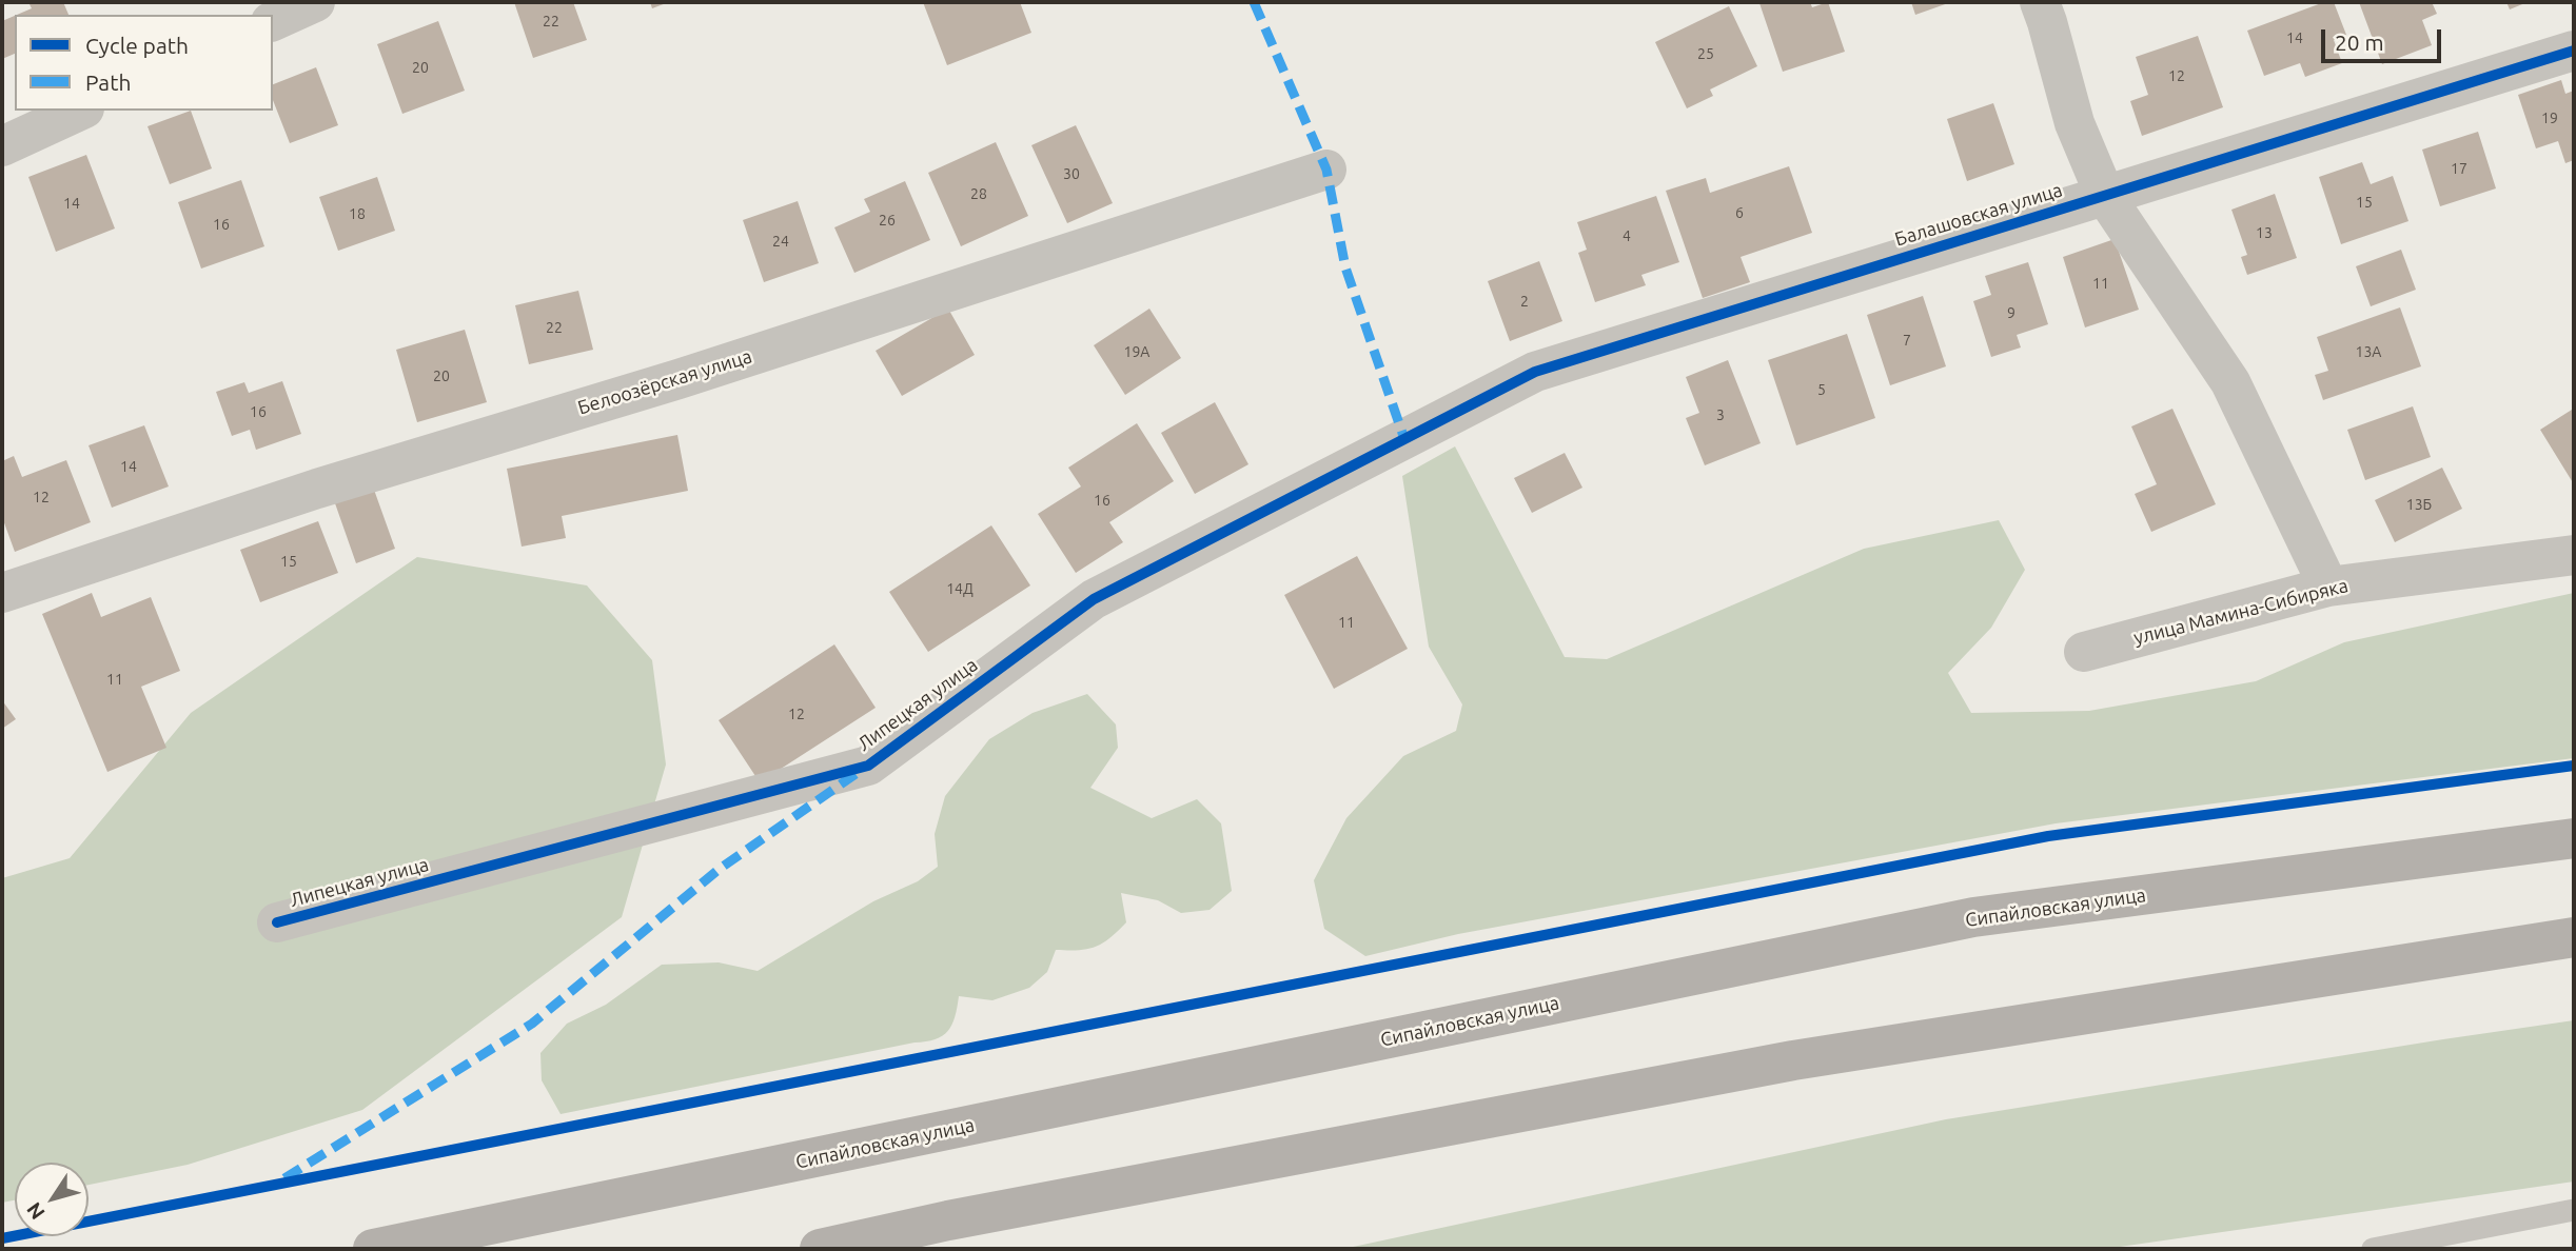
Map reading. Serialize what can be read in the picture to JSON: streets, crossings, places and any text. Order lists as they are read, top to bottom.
{
  "streets": {
    "main road": ["Сипайловская улица"],
    "street": [
      "Балашовская улица",
      "Белоозёрская улица",
      "улица Мамина-Сибиряка",
      "Липецкая улица"
    ]
  },
  "crossings": [
    ["Балашовская улица", "Липецкая улица"]
  ],
  "house_numbers": [
    "22",
    "14",
    "25",
    "20",
    "12",
    "19",
    "17",
    "30",
    "28",
    "15",
    "14",
    "6",
    "18",
    "26",
    "16",
    "13",
    "4",
    "24",
    "11",
    "2",
    "9",
    "22",
    "7",
    "19А",
    "13А",
    "20",
    "5",
    "16",
    "3",
    "14",
    "12",
    "16",
    "13Б",
    "15",
    "14Д",
    "11",
    "11",
    "12"
  ],
  "legend": ["Cycle path", "Path"],
  "scale_bar": "20 m",
  "north": "bottom left"
}
